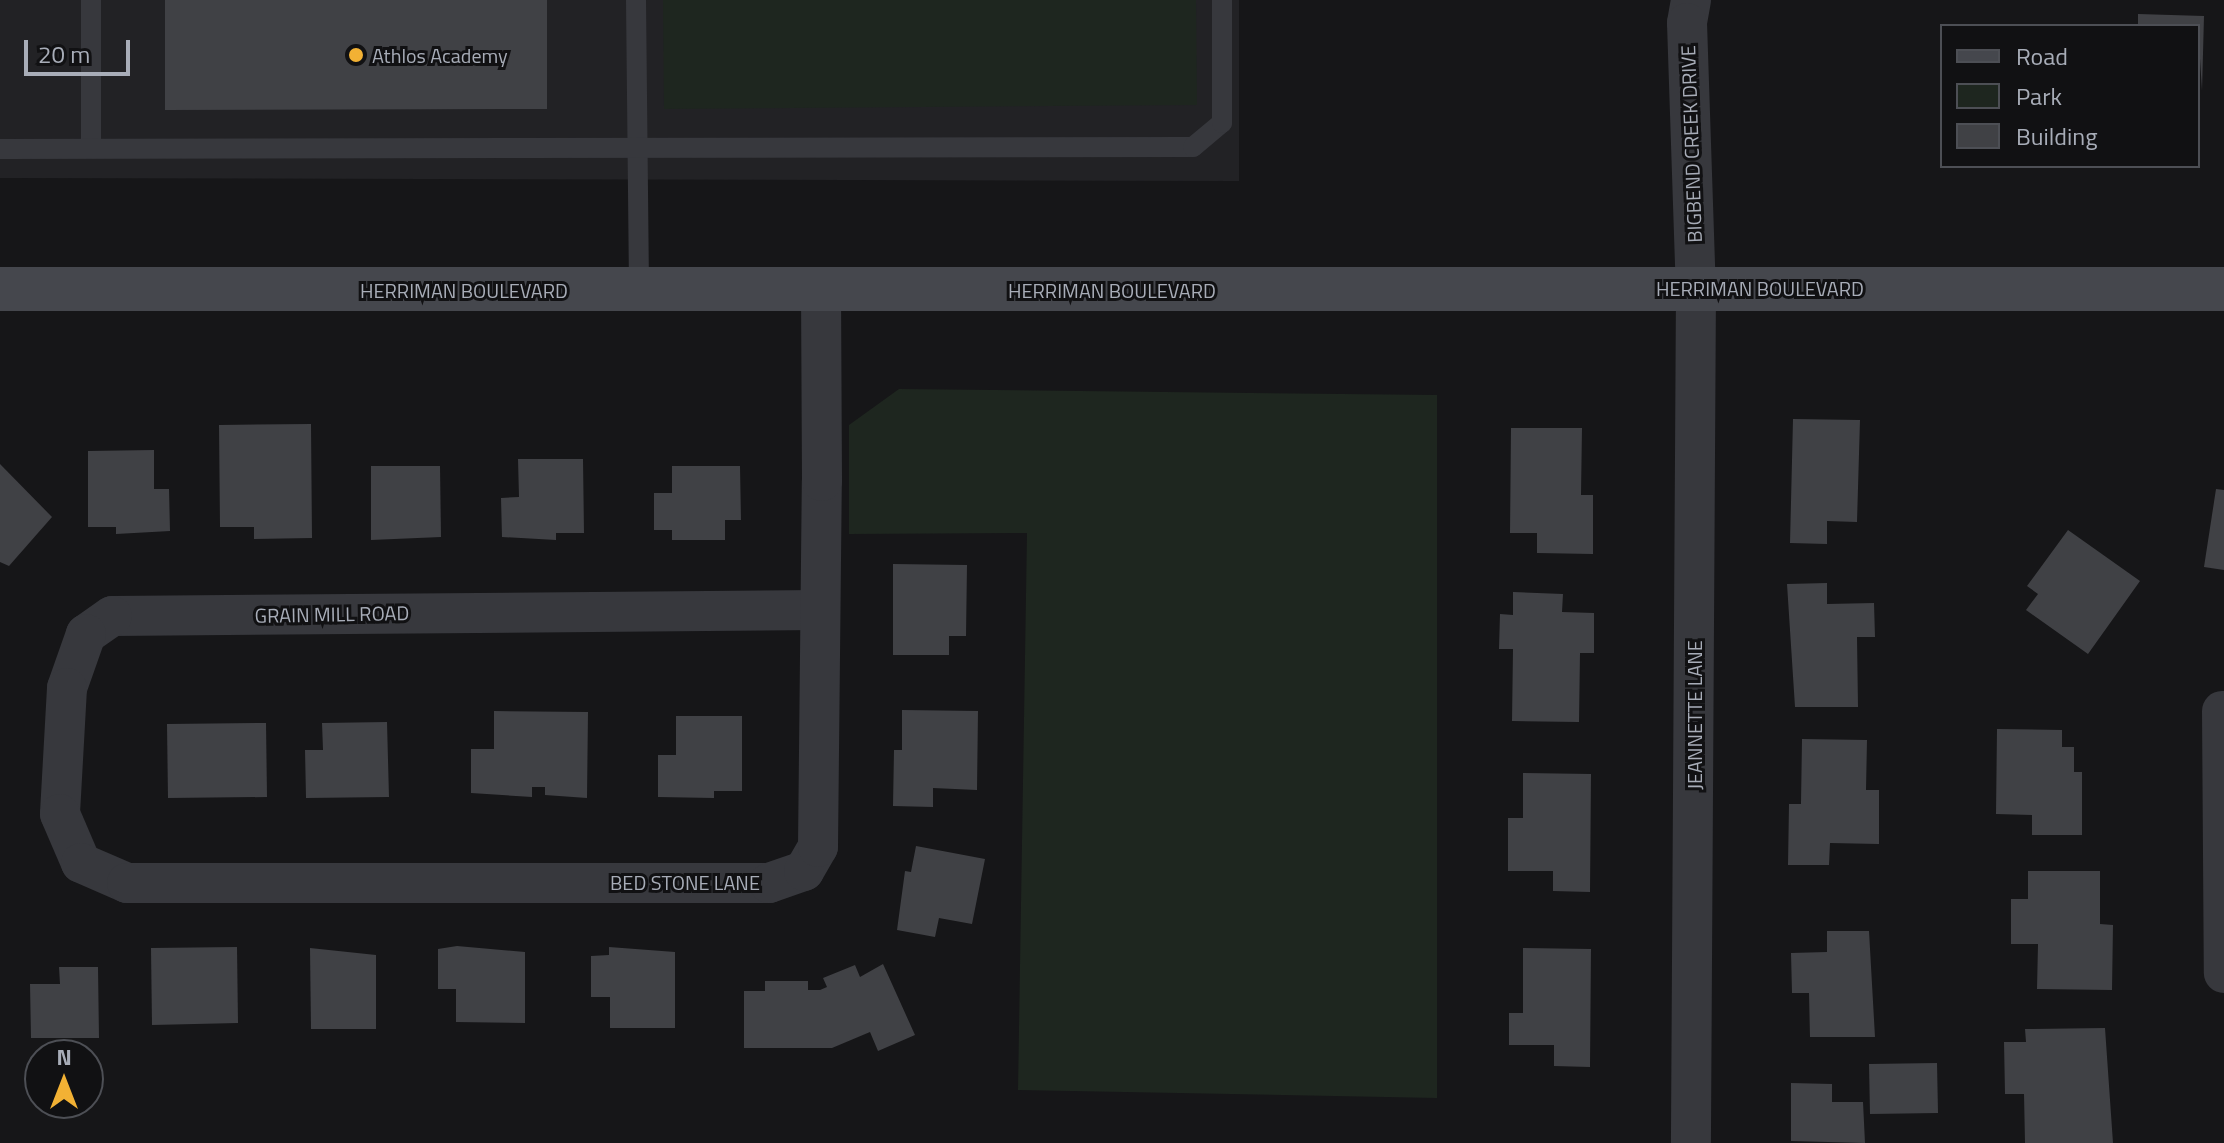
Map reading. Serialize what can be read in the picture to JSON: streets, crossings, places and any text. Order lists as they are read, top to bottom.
{
  "streets": {
    "main road": ["HERRIMAN BOULEVARD"],
    "street": [
      "BIGBEND CREEK DRIVE",
      "GRAIN MILL ROAD",
      "JEANNETTE LANE",
      "BED STONE LANE"
    ]
  },
  "crossings": [
    ["BIGBEND CREEK DRIVE", "HERRIMAN BOULEVARD"],
    ["BIGBEND CREEK DRIVE", "JEANNETTE LANE"],
    ["HERRIMAN BOULEVARD", "JEANNETTE LANE"],
    ["HERRIMAN BOULEVARD", "BED STONE LANE"],
    ["GRAIN MILL ROAD", "BED STONE LANE"]
  ],
  "places": ["Athlos Academy"],
  "legend": ["Road", "Park", "Building"],
  "scale_bar": "20 m",
  "north": "top"
}
